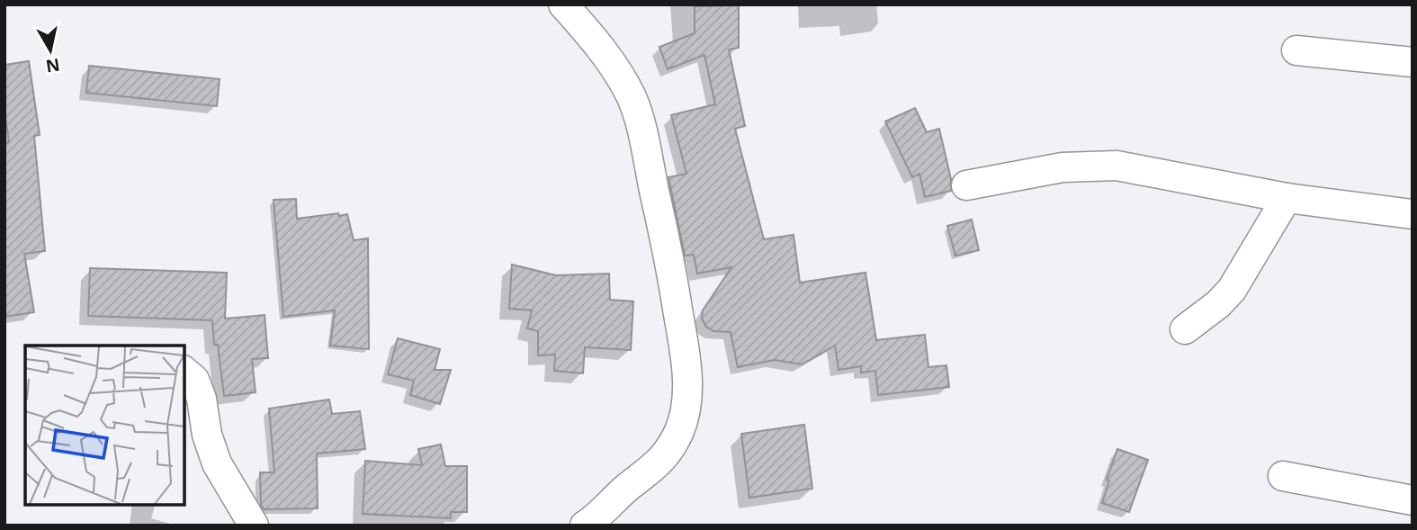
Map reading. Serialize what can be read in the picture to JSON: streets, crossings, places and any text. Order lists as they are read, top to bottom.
{
  "north": "bottom"
}
